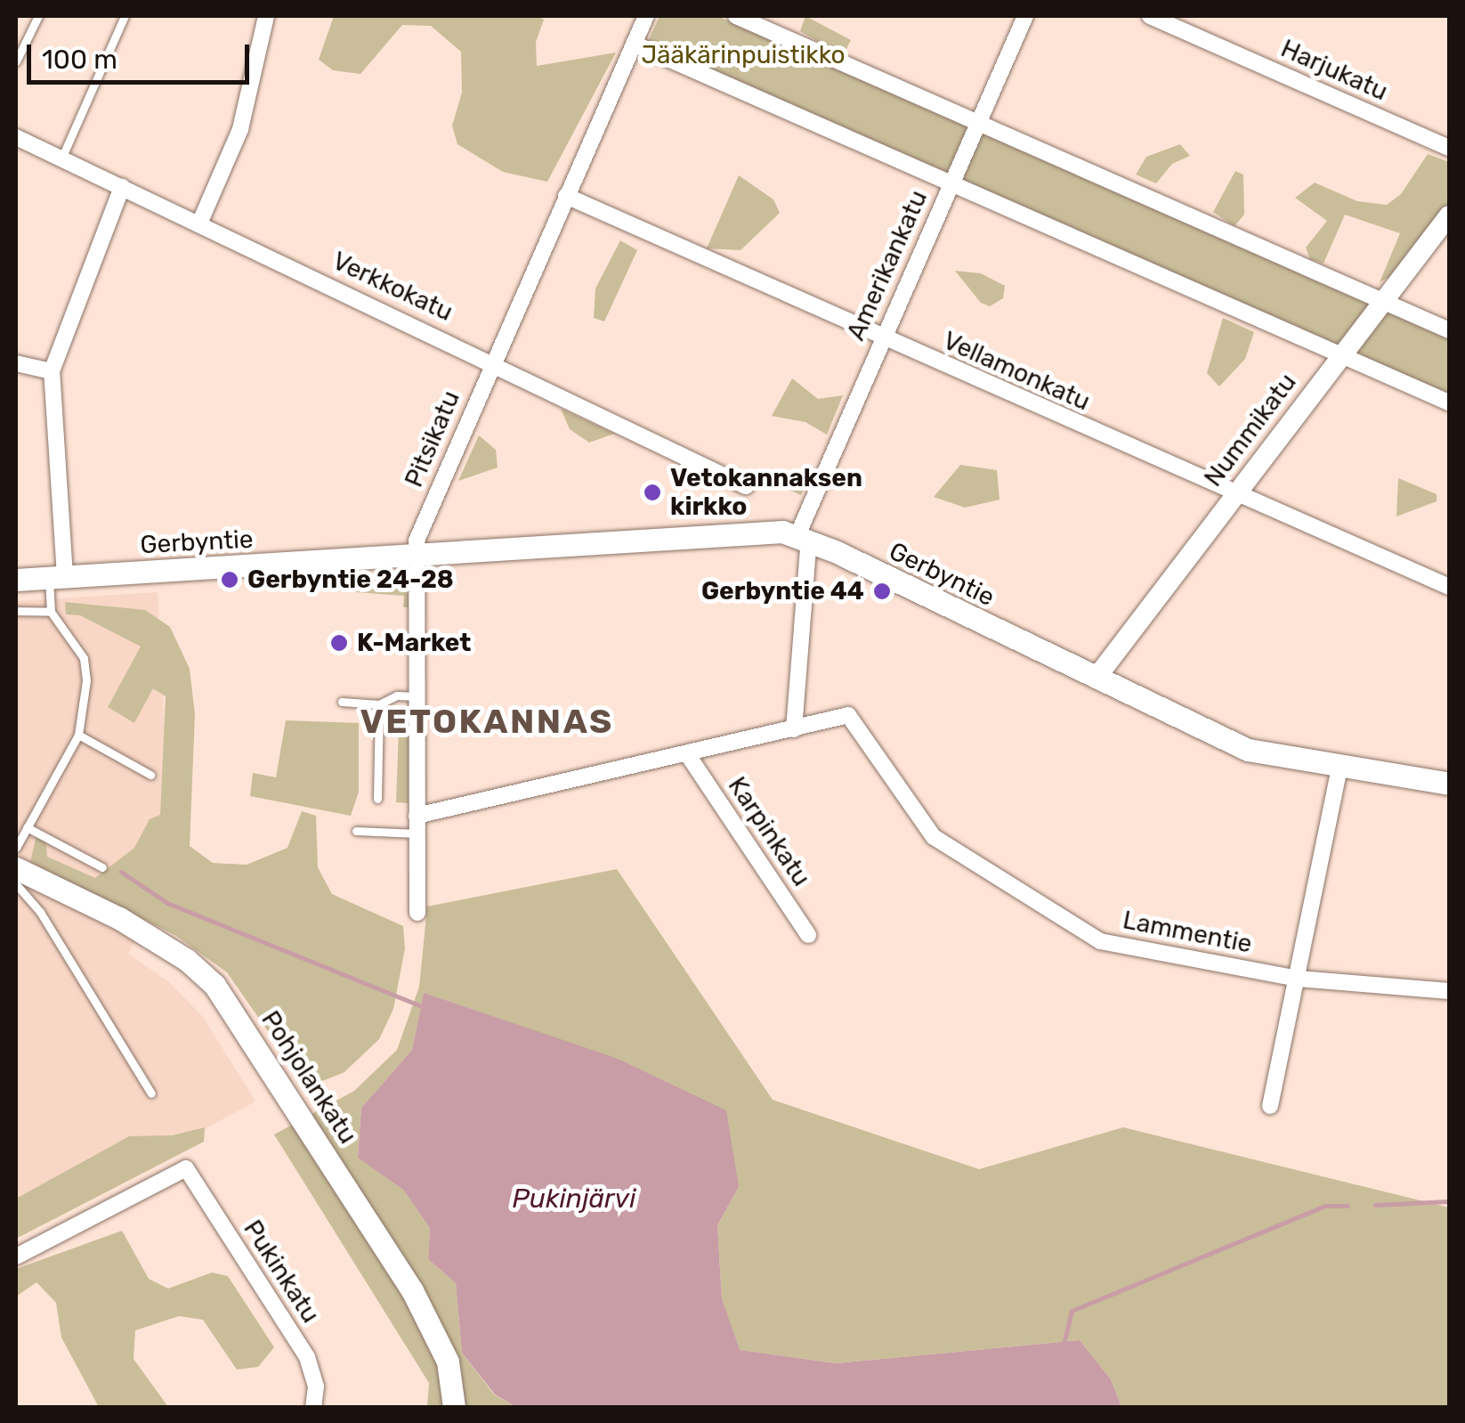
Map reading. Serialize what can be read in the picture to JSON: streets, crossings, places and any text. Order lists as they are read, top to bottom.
{
  "streets": {
    "main road": ["Gerbyntie", "Pohjolankatu"],
    "street": [
      "Harjukatu",
      "Amerikankatu",
      "Verkkokatu",
      "Vellamonkatu",
      "Nummikatu",
      "Pitsikatu",
      "Karpinkatu",
      "Lammentie",
      "Pukinkatu"
    ]
  },
  "crossings": [
    ["Amerikankatu", "Vellamonkatu"],
    ["Amerikankatu", "Gerbyntie"],
    ["Amerikankatu", "Lammentie"],
    ["Verkkokatu", "Pitsikatu"],
    ["Vellamonkatu", "Nummikatu"],
    ["Vellamonkatu", "Pitsikatu"],
    ["Nummikatu", "Gerbyntie"],
    ["Pitsikatu", "Gerbyntie"]
  ],
  "districts": ["VETOKANNAS"],
  "water": ["Pukinjärvi"],
  "parks": ["Jääkärinpuistikko"],
  "places": [
    "Vetokannaksen kirkko",
    "Gerbyntie 24-28",
    "Gerbyntie 44",
    "K-Market"
  ],
  "scale_bar": "100 m"
}
